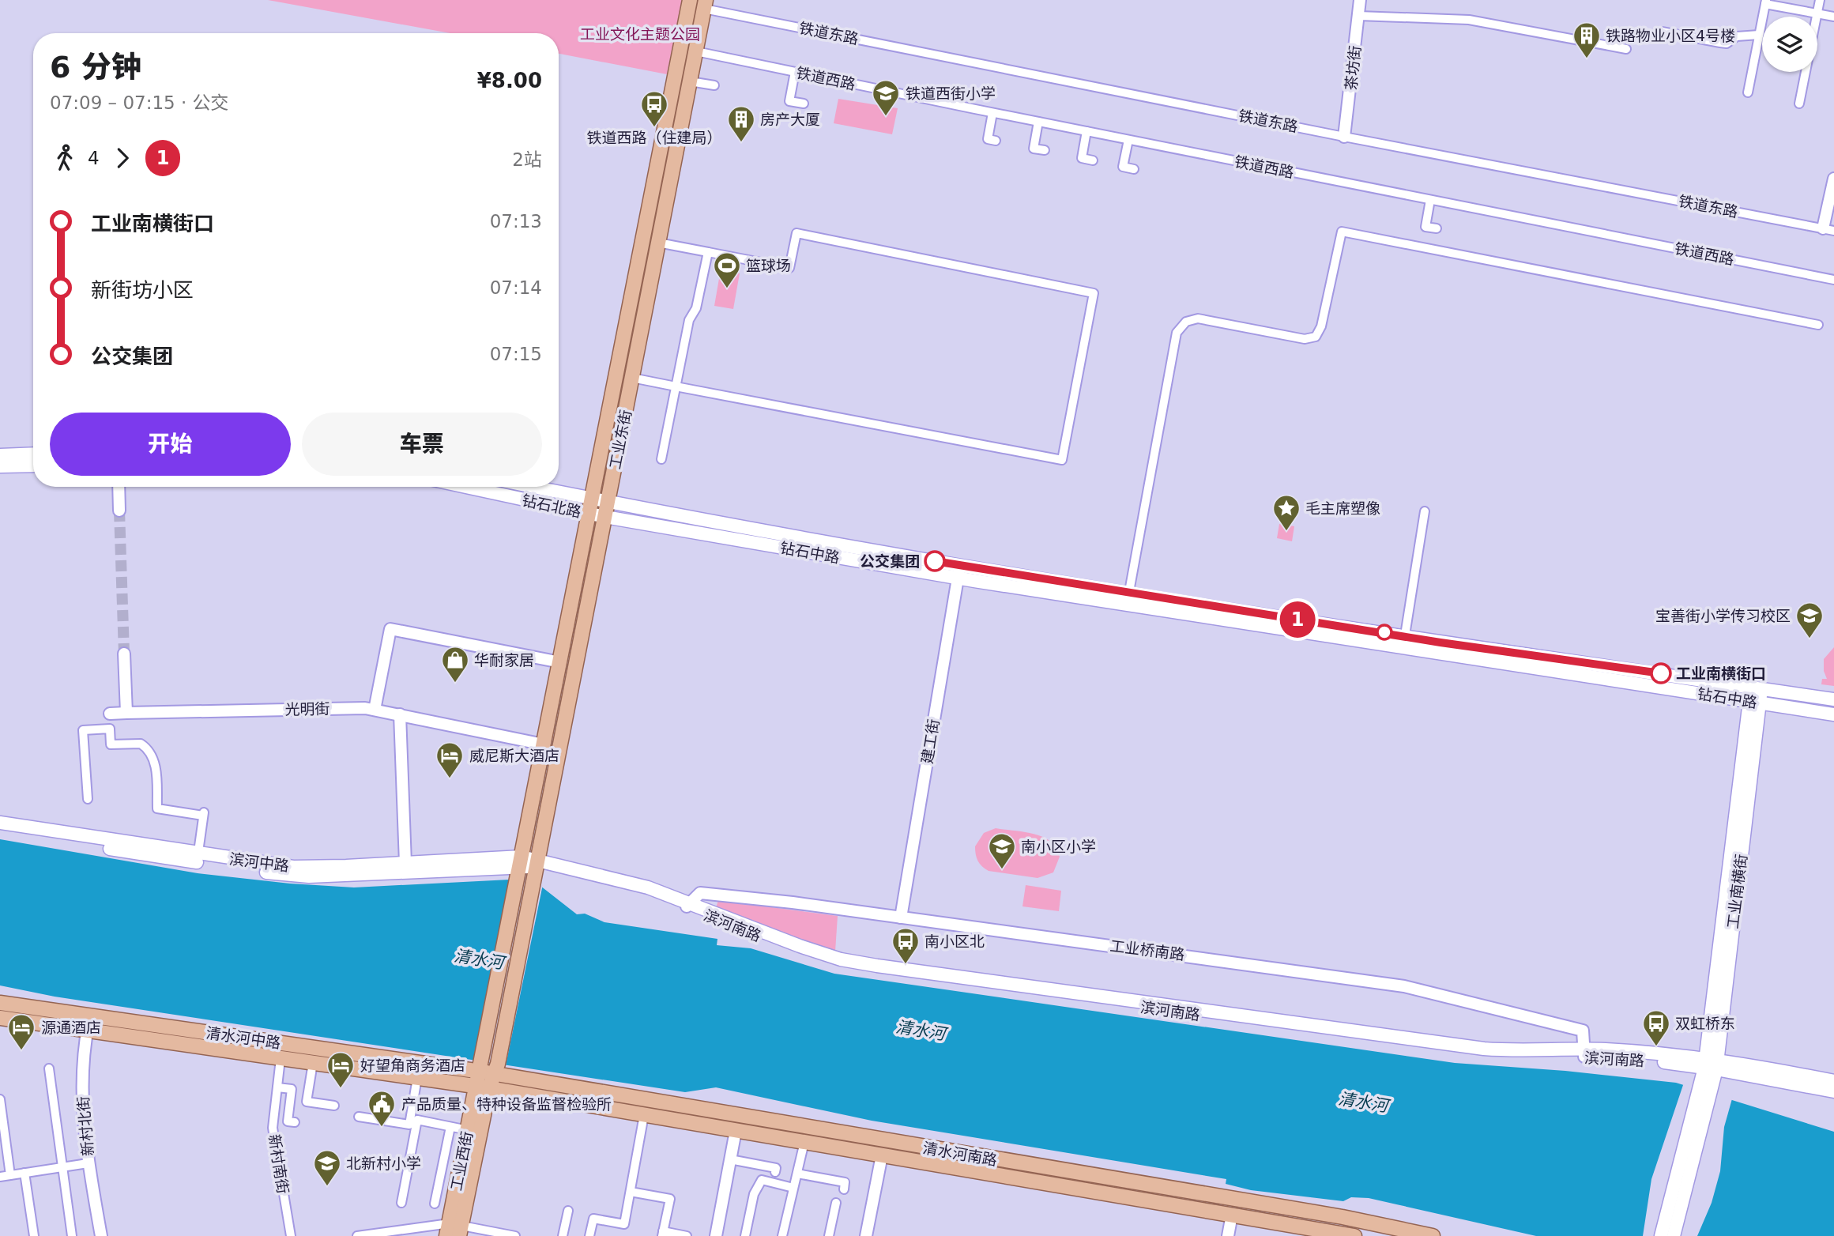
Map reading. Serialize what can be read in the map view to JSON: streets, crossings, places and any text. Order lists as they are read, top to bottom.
{
  "streets": {
    "main road": [
      "工业东街",
      "钻石北路",
      "钻石中路",
      "滨河中路",
      "工业南横街",
      "滨河南路",
      "清水河中路",
      "清水河南路",
      "工业西街"
    ],
    "street": [
      "铁道东路",
      "茶坊街",
      "铁道西路",
      "光明街",
      "建工街",
      "工业桥南路",
      "新村北街",
      "新村南街"
    ]
  },
  "crossings": [
    ["铁道东路", "茶坊街"],
    ["铁道东路", "工业东街"],
    ["铁道西路", "工业东街"],
    ["工业东街", "钻石北路"],
    ["工业东街", "钻石中路"],
    ["工业东街", "光明街"],
    ["工业东街", "滨河中路"],
    ["工业东街", "滨河南路"],
    ["工业东街", "清水河中路"],
    ["工业东街", "清水河南路"],
    ["工业东街", "工业西街"],
    ["钻石北路", "钻石中路"],
    ["钻石中路", "建工街"],
    ["钻石中路", "工业南横街"],
    ["建工街", "工业桥南路"],
    ["滨河中路", "滨河南路"],
    ["工业南横街", "滨河南路"],
    ["滨河南路", "工业桥南路"],
    ["清水河中路", "新村北街"],
    ["清水河中路", "清水河南路"],
    ["清水河中路", "工业西街"],
    ["清水河中路", "新村南街"],
    ["清水河南路", "工业西街"]
  ],
  "water": ["清水河"],
  "parks": ["工业文化主题公园"],
  "places": {
    "building": ["铁路物业小区4号楼", "房产大厦"],
    "school or university": [
      "铁道西街小学",
      "宝善街小学传习校区",
      "南小区小学",
      "北新村小学"
    ],
    "bus stop": ["铁道西路（住建局）", "南小区北", "双虹桥东"],
    "sports": ["篮球场"],
    "place": ["毛主席塑像"],
    "other": ["公交集团", "工业南横街口"],
    "shop": ["华耐家居"],
    "hotel": ["威尼斯大酒店", "源通酒店", "好望角商务酒店"],
    "public building": ["产品质量、特种设备监督检验所"]
  },
  "lines": ["bus line 1"],
  "page": {
    "on_map": "1",
    "heading": ["6 分钟", "07:09 – 07:15 · 公交", "¥8.00"],
    "legs": ["4", "1", "2站"],
    "list": [
      {
        "name": "工业南横街口",
        "value": "07:13"
      },
      {
        "name": "新街坊小区",
        "value": "07:14"
      },
      {
        "name": "公交集团",
        "value": "07:15"
      }
    ],
    "buttons": ["开始", "车票"]
  }
}
